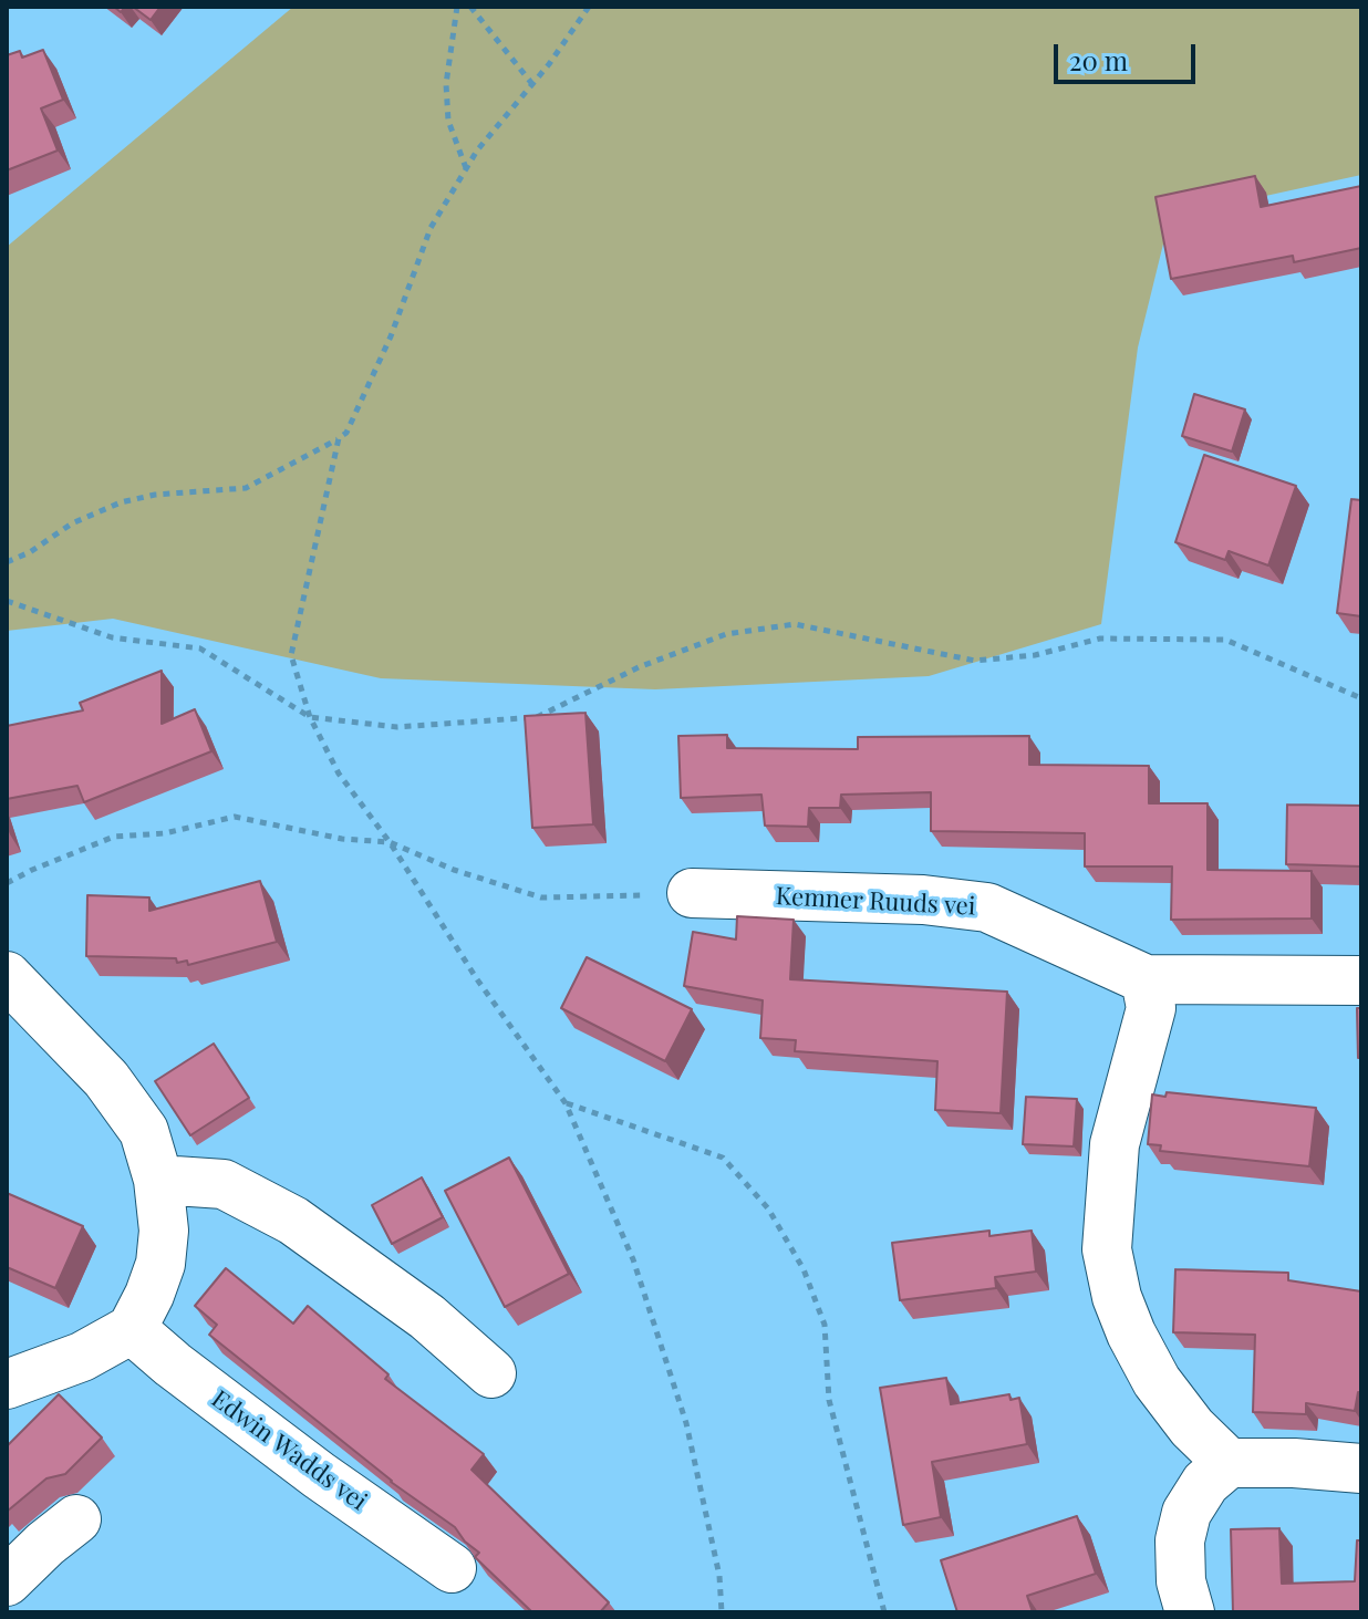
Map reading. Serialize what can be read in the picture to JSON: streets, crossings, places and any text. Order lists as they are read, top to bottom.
{
  "streets": {
    "street": ["Kemner Ruuds vei", "Edwin Wadds vei"]
  },
  "scale_bar": "20 m"
}
